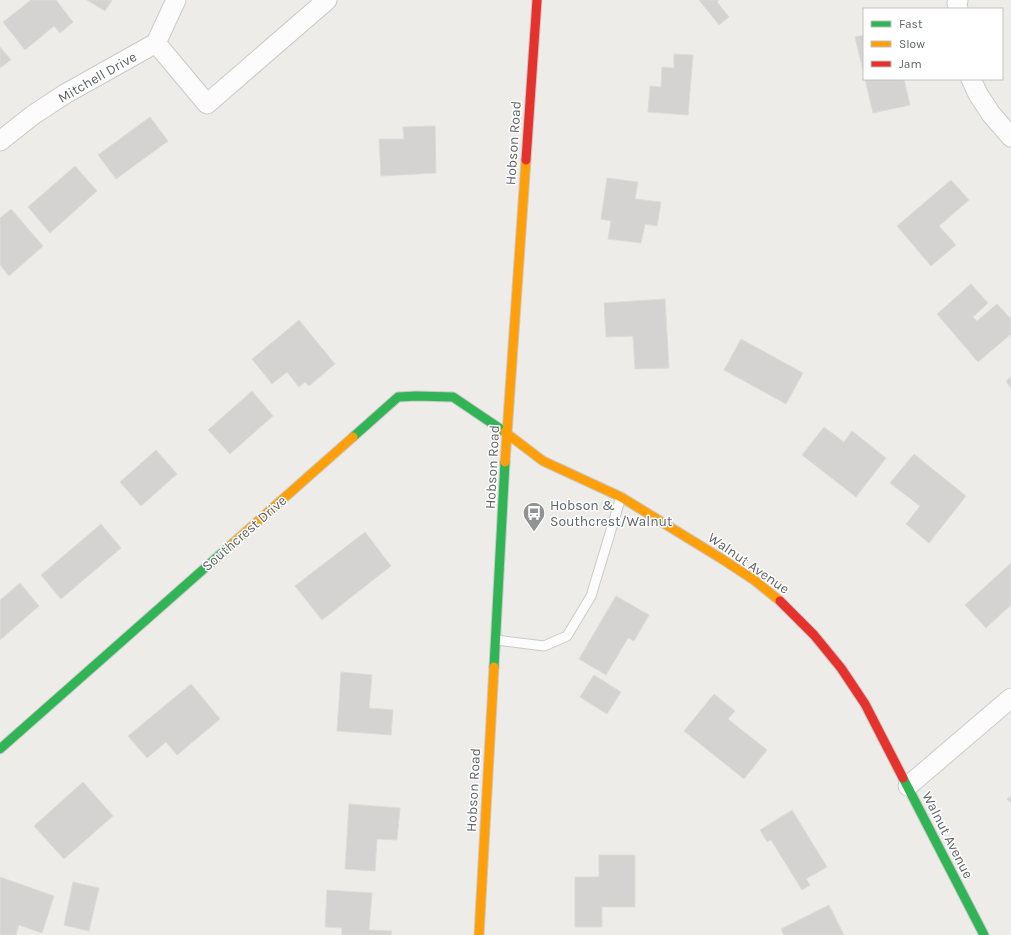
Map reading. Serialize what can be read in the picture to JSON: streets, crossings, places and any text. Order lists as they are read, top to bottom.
{
  "streets": {
    "street": [
      "Mitchell Drive",
      "Hobson Road",
      "Southcrest Drive",
      "Walnut Avenue"
    ]
  },
  "crossings": [
    ["Hobson Road", "Southcrest Drive"],
    ["Hobson Road", "Walnut Avenue"],
    ["Southcrest Drive", "Walnut Avenue"]
  ],
  "places": {
    "bus stop": ["Hobson & Southcrest/Walnut"]
  },
  "legend": ["Fast", "Slow", "Jam"]
}
